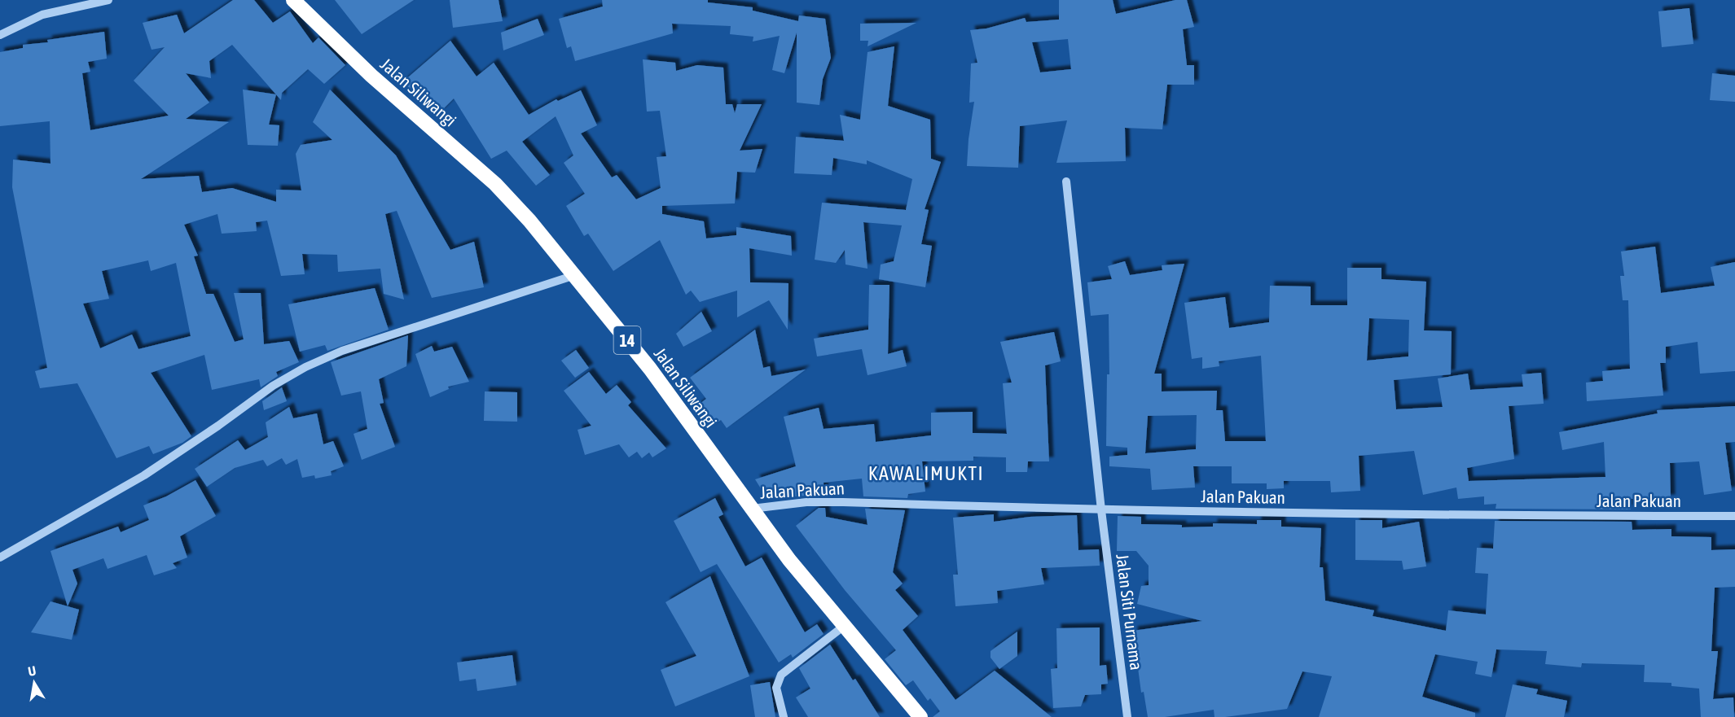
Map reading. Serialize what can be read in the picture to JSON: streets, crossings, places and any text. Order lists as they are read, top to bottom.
{
  "streets": {
    "highway": ["Jalan Siliwangi", "14"],
    "street": ["Jalan Pakuan", "Jalan Siti Purnama"]
  },
  "crossings": [
    ["Jalan Siliwangi", "Jalan Pakuan"],
    ["Jalan Pakuan", "Jalan Siti Purnama"]
  ],
  "districts": ["KAWALIMUKTI"],
  "north": "top"
}
